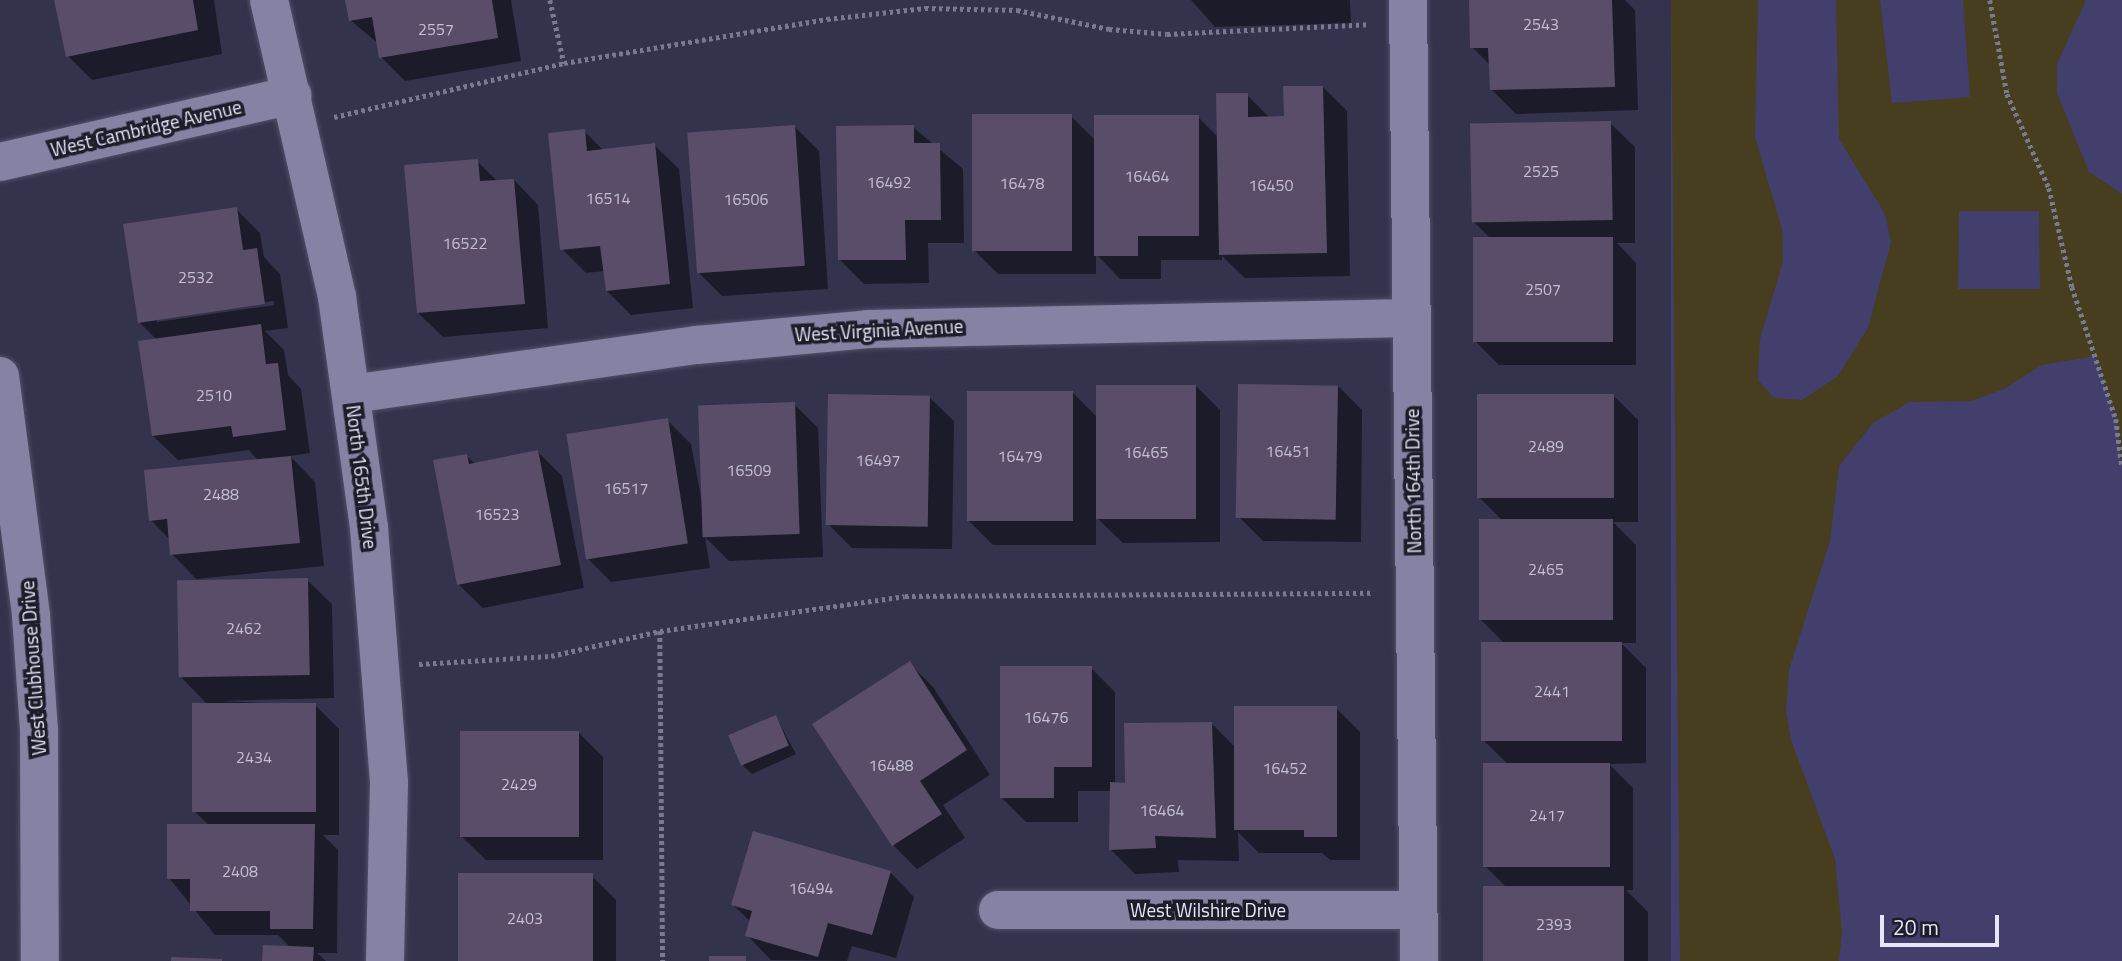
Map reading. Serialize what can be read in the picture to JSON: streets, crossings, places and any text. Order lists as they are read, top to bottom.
{
  "streets": {
    "street": [
      "West Cambridge Avenue",
      "West Virginia Avenue",
      "North 165th Drive",
      "North 164th Drive",
      "West Clubhouse Drive",
      "West Wilshire Drive"
    ]
  },
  "crossings": [
    ["West Cambridge Avenue", "North 165th Drive"],
    ["West Virginia Avenue", "North 165th Drive"],
    ["West Virginia Avenue", "North 164th Drive"],
    ["North 164th Drive", "West Wilshire Drive"]
  ],
  "house_numbers": [
    "2543",
    "2557",
    "2525",
    "16464",
    "16492",
    "16478",
    "16450",
    "16514",
    "16506",
    "16522",
    "2532",
    "2507",
    "2510",
    "2489",
    "16451",
    "16465",
    "16479",
    "16497",
    "16509",
    "16517",
    "2488",
    "16523",
    "2465",
    "2462",
    "2441",
    "16476",
    "2434",
    "16488",
    "16452",
    "2429",
    "16464",
    "2417",
    "2408",
    "16494",
    "2403",
    "2393"
  ],
  "scale_bar": "20 m"
}
